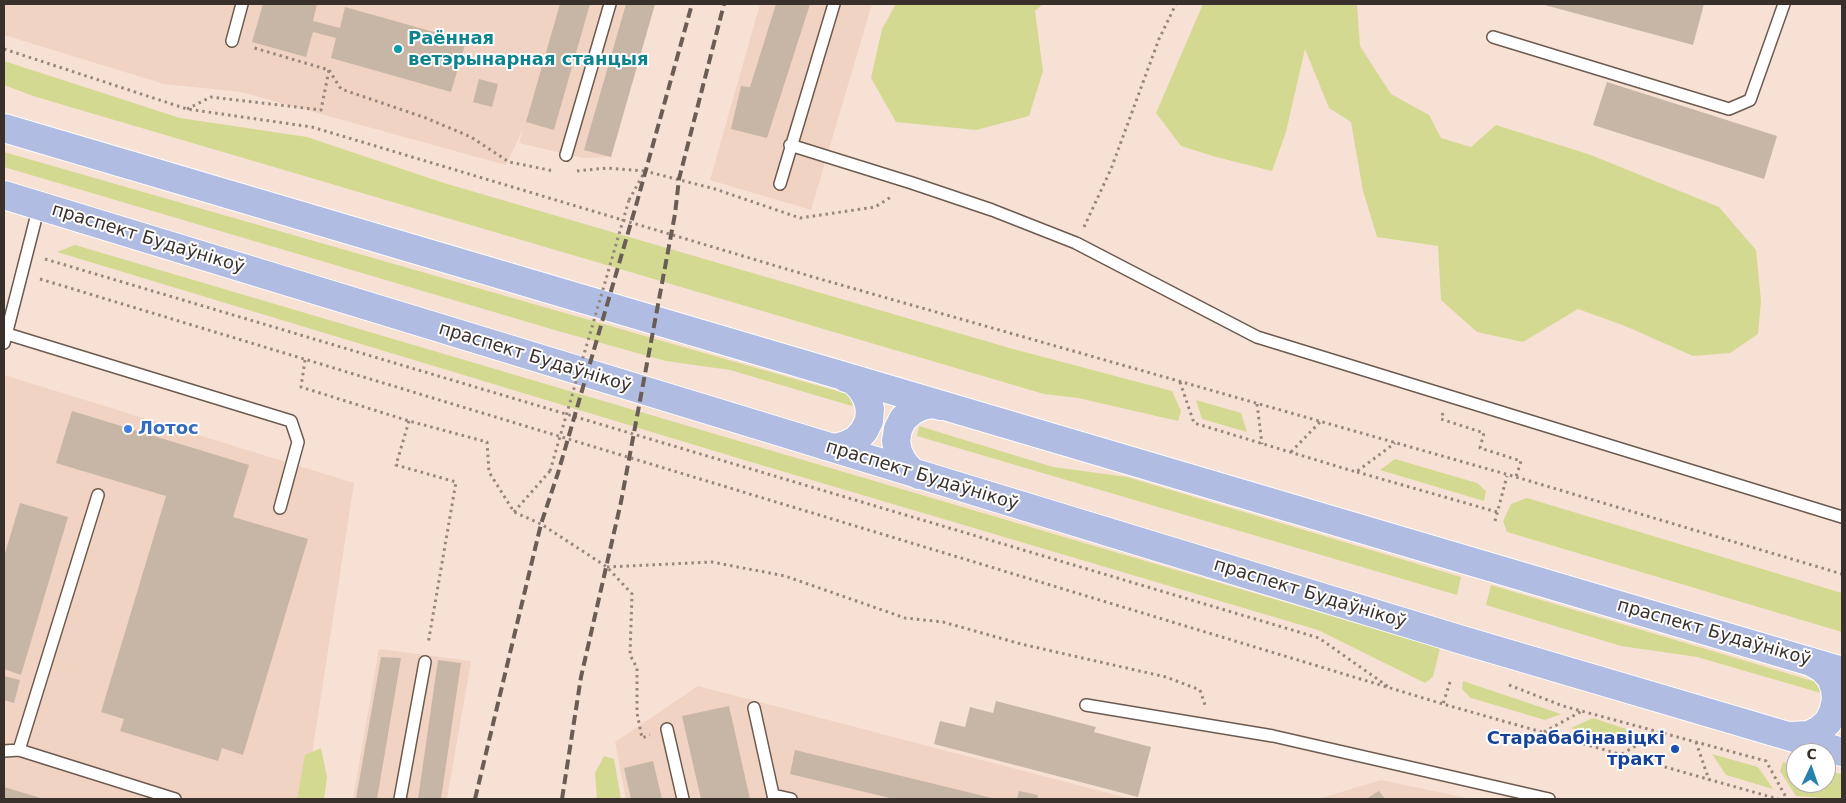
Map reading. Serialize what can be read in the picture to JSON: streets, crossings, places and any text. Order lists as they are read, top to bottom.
{
  "streets": {
    "main road": ["праспект Будаўнікоў"]
  },
  "places": ["Раённая ветэрынарная станцыя", "Лотос", "Старабабінавіцкі тракт"],
  "north": "top"
}
